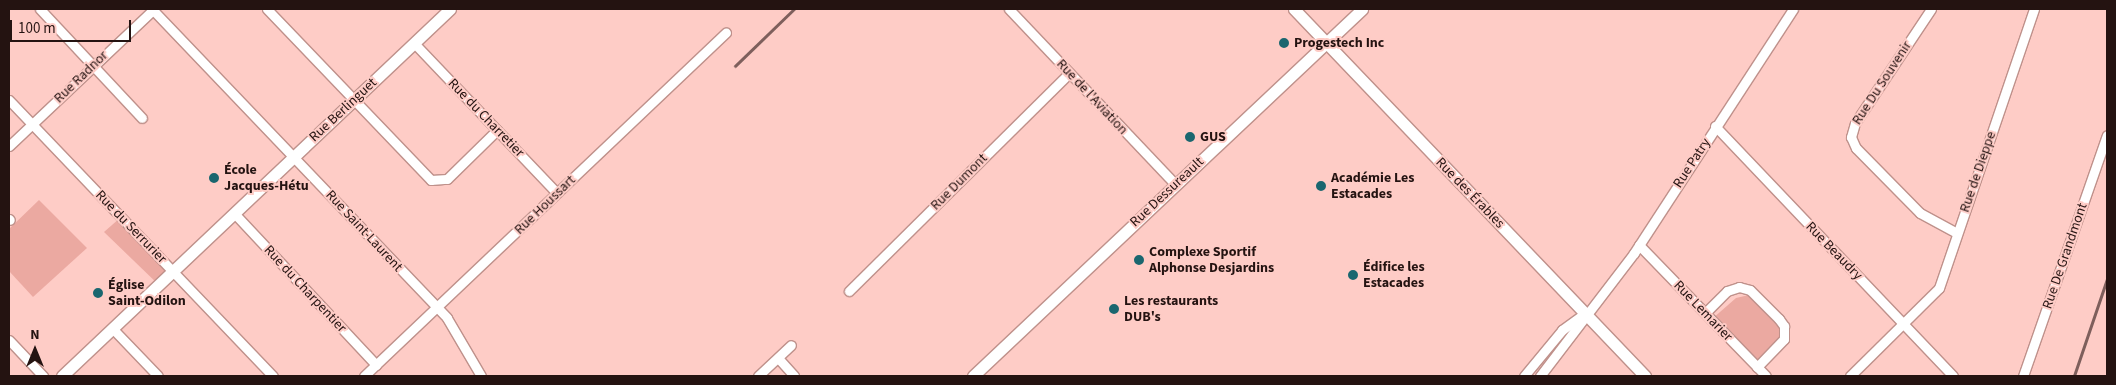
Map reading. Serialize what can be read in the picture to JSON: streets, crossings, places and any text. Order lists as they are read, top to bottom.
{
  "streets": {
    "street": [
      "Rue Radnor",
      "Rue Du Souvenir",
      "Rue de l'Aviation",
      "Rue Berlinguet",
      "Rue du Charretier",
      "Rue Patry",
      "Rue de Dieppe",
      "Rue Dumont",
      "Rue Dessureault",
      "Rue des Érables",
      "Rue Houssart",
      "Rue du Serrurier",
      "Rue Saint-Laurent",
      "Rue Beaudry",
      "Rue De Grandmont",
      "Rue du Charpentier",
      "Rue Lemarier"
    ]
  },
  "crossings": [
    ["Rue Radnor", "Rue du Serrurier"],
    ["Rue Radnor", "Rue Saint-Laurent"],
    ["Rue Du Souvenir", "Rue de Dieppe"],
    ["Rue de l'Aviation", "Rue Dumont"],
    ["Rue de l'Aviation", "Rue Dessureault"],
    ["Rue Berlinguet", "Rue du Charretier"],
    ["Rue Berlinguet", "Rue du Serrurier"],
    ["Rue Berlinguet", "Rue Saint-Laurent"],
    ["Rue Berlinguet", "Rue du Charpentier"],
    ["Rue du Charretier", "Rue Houssart"],
    ["Rue Patry", "Rue des Érables"],
    ["Rue Patry", "Rue Beaudry"],
    ["Rue Patry", "Rue Lemarier"],
    ["Rue de Dieppe", "Rue Beaudry"],
    ["Rue Dessureault", "Rue des Érables"],
    ["Rue Houssart", "Rue Saint-Laurent"],
    ["Rue Houssart", "Rue du Charpentier"]
  ],
  "places": [
    "Progestech Inc",
    "GUS",
    "École Jacques-Hétu",
    "Académie Les Estacades",
    "Complexe Sportif Alphonse Desjardins",
    "Édifice les Estacades",
    "Église Saint-Odilon",
    "Les restaurants DUB's"
  ],
  "scale_bar": "100 m",
  "north": "top"
}
